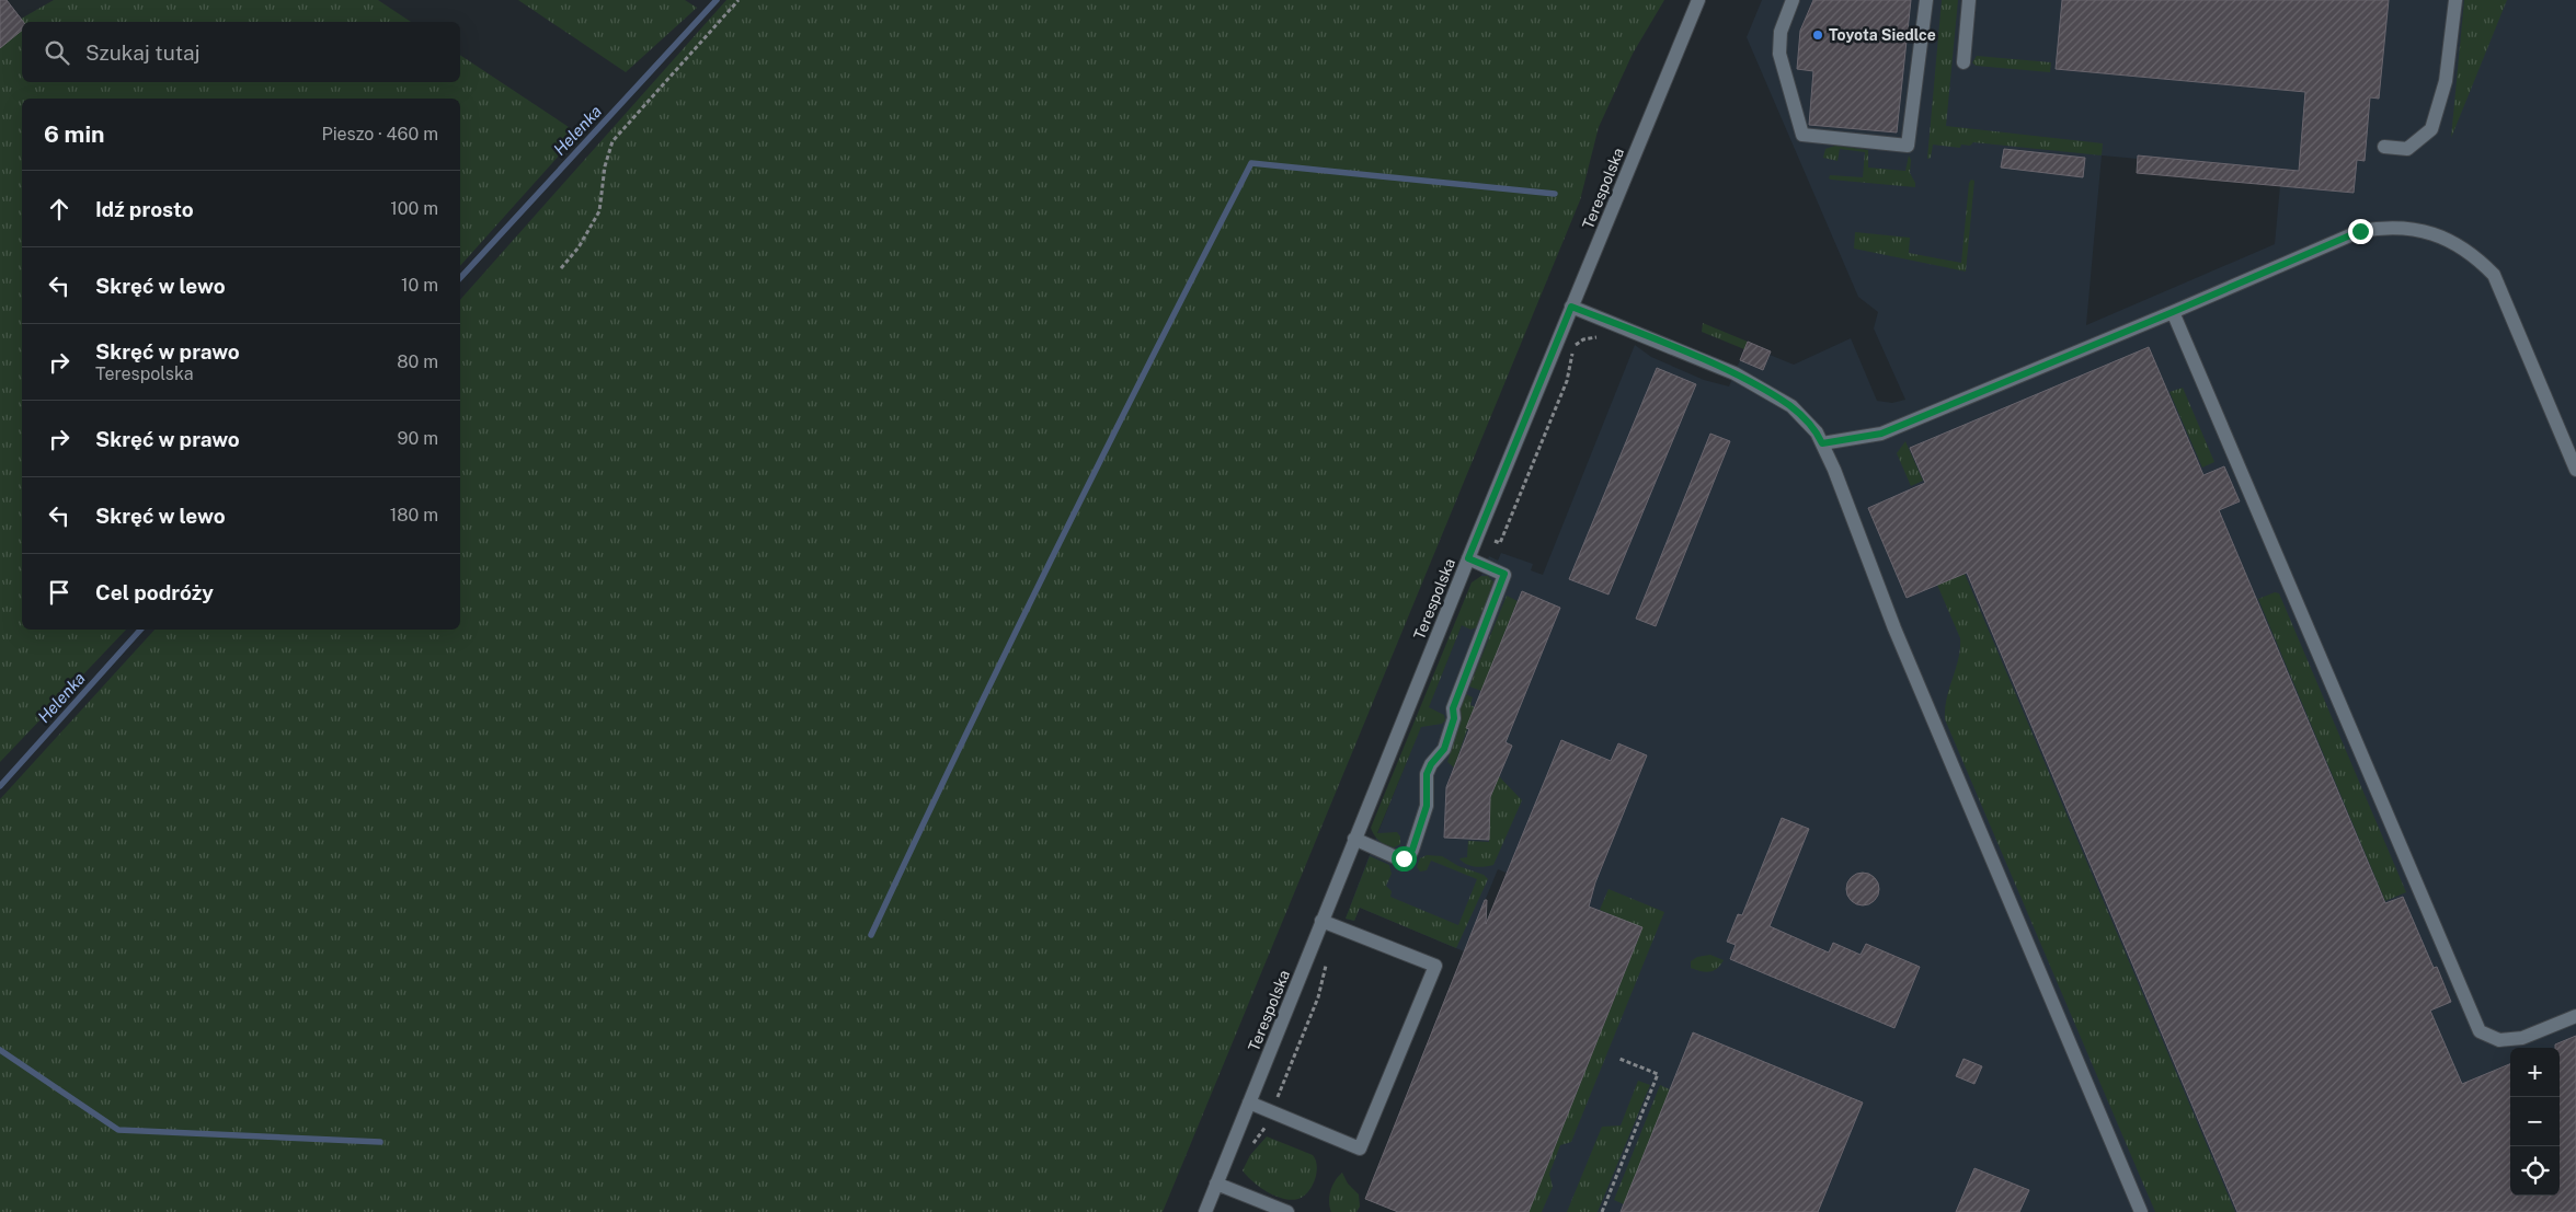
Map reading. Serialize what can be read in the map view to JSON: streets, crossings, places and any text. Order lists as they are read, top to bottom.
{
  "streets": {
    "street": ["Terespolska"]
  },
  "water": ["Helenka"],
  "places": ["Toyota Siedlce"],
  "page": {
    "search": "Szukaj tutaj",
    "heading": ["6 min", "Pieszo · 460 m"],
    "list": [
      ["Idź prosto", "100 m"],
      ["Skręć w lewo", "10 m"],
      ["Skręć w prawo", "Terespolska", "80 m"],
      ["Skręć w prawo", "90 m"],
      ["Skręć w lewo", "180 m"],
      "Cel podróży"
    ],
    "map_buttons": ["+", "−"]
  }
}
